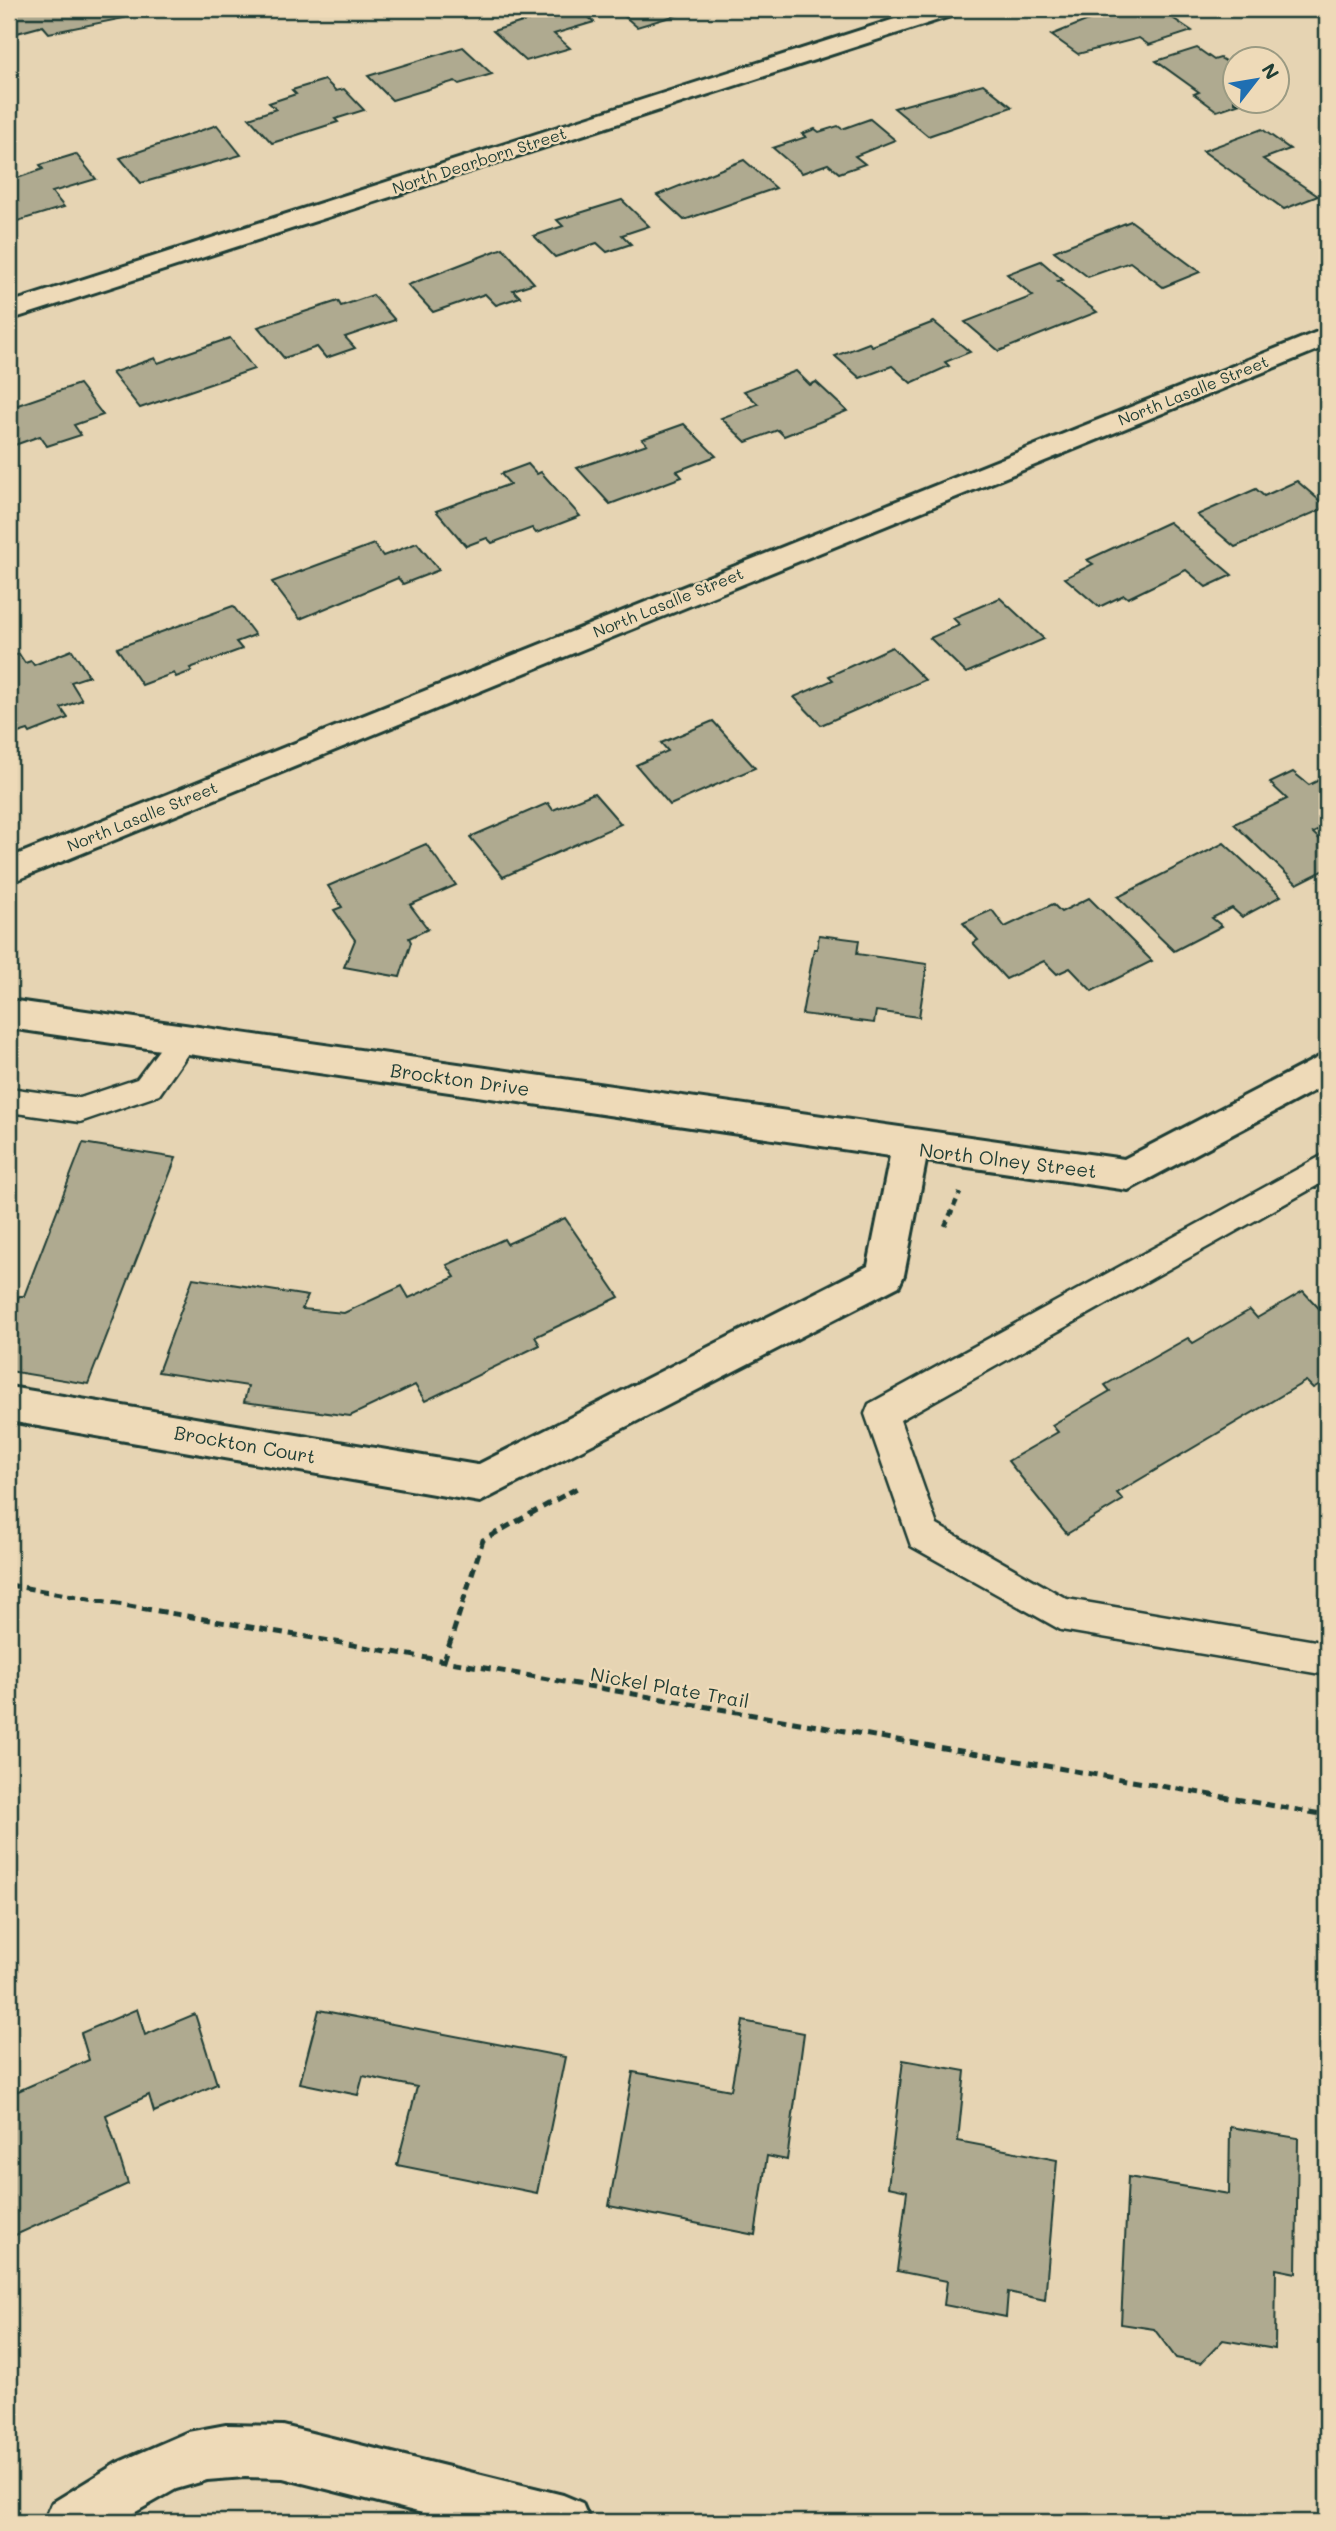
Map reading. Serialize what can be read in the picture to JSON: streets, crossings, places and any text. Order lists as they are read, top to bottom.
{
  "streets": {
    "street": [
      "North Dearborn Street",
      "North Lasalle Street",
      "Brockton Drive",
      "North Olney Street",
      "Brockton Court"
    ],
    "path": ["Nickel Plate Trail"]
  },
  "crossings": [
    ["Brockton Drive", "North Olney Street"],
    ["North Olney Street", "Brockton Court"]
  ],
  "north": "top right"
}
